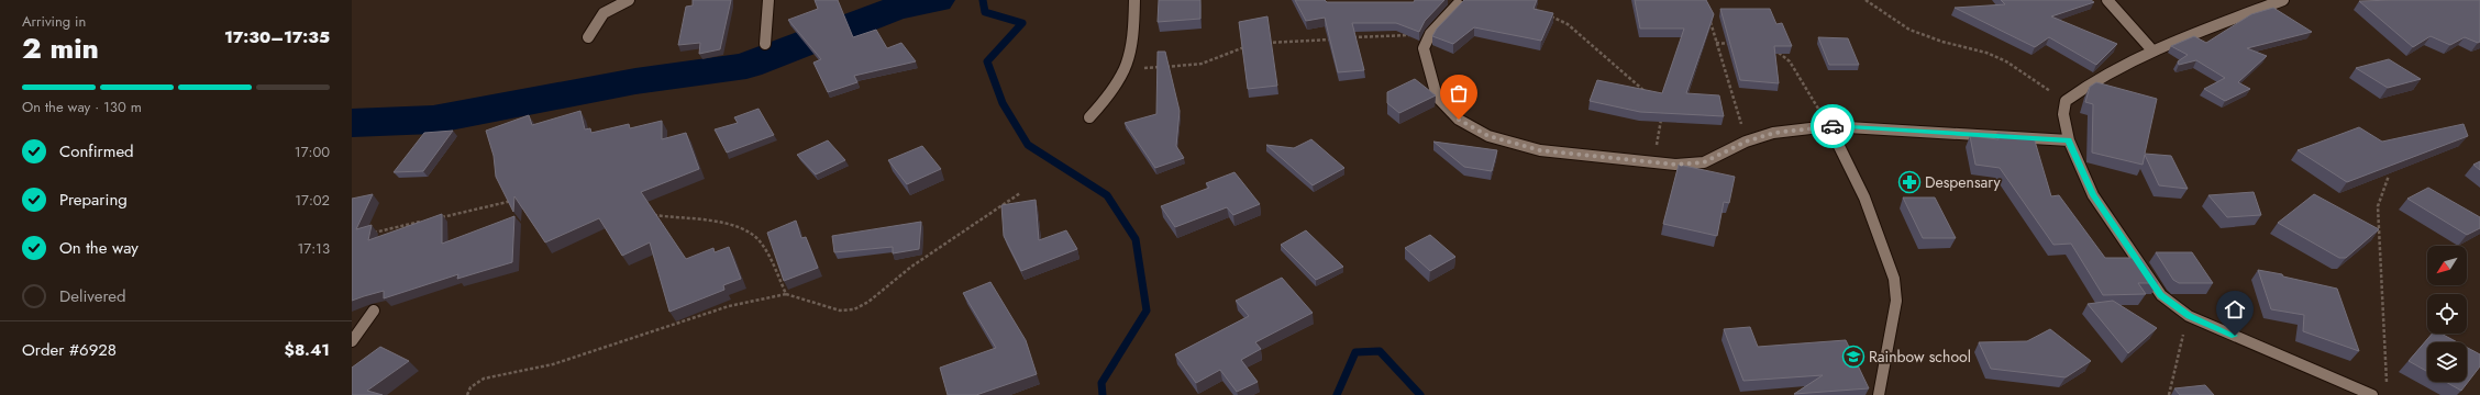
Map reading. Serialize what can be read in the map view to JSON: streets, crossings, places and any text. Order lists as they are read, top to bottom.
{
  "places": {
    "pharmacy": ["Despensary"],
    "school or university": ["Rainbow school"]
  },
  "north": "bottom left",
  "page": {
    "heading": ["2 min", "Arriving in", "17:30–17:35"],
    "panel": ["Order #6928", "$8.41"],
    "bar": "On the way · 130 m",
    "list": [
      ["Confirmed", "17:00"],
      ["Preparing", "17:02"],
      ["On the way", "17:13"],
      "Delivered"
    ]
  }
}
